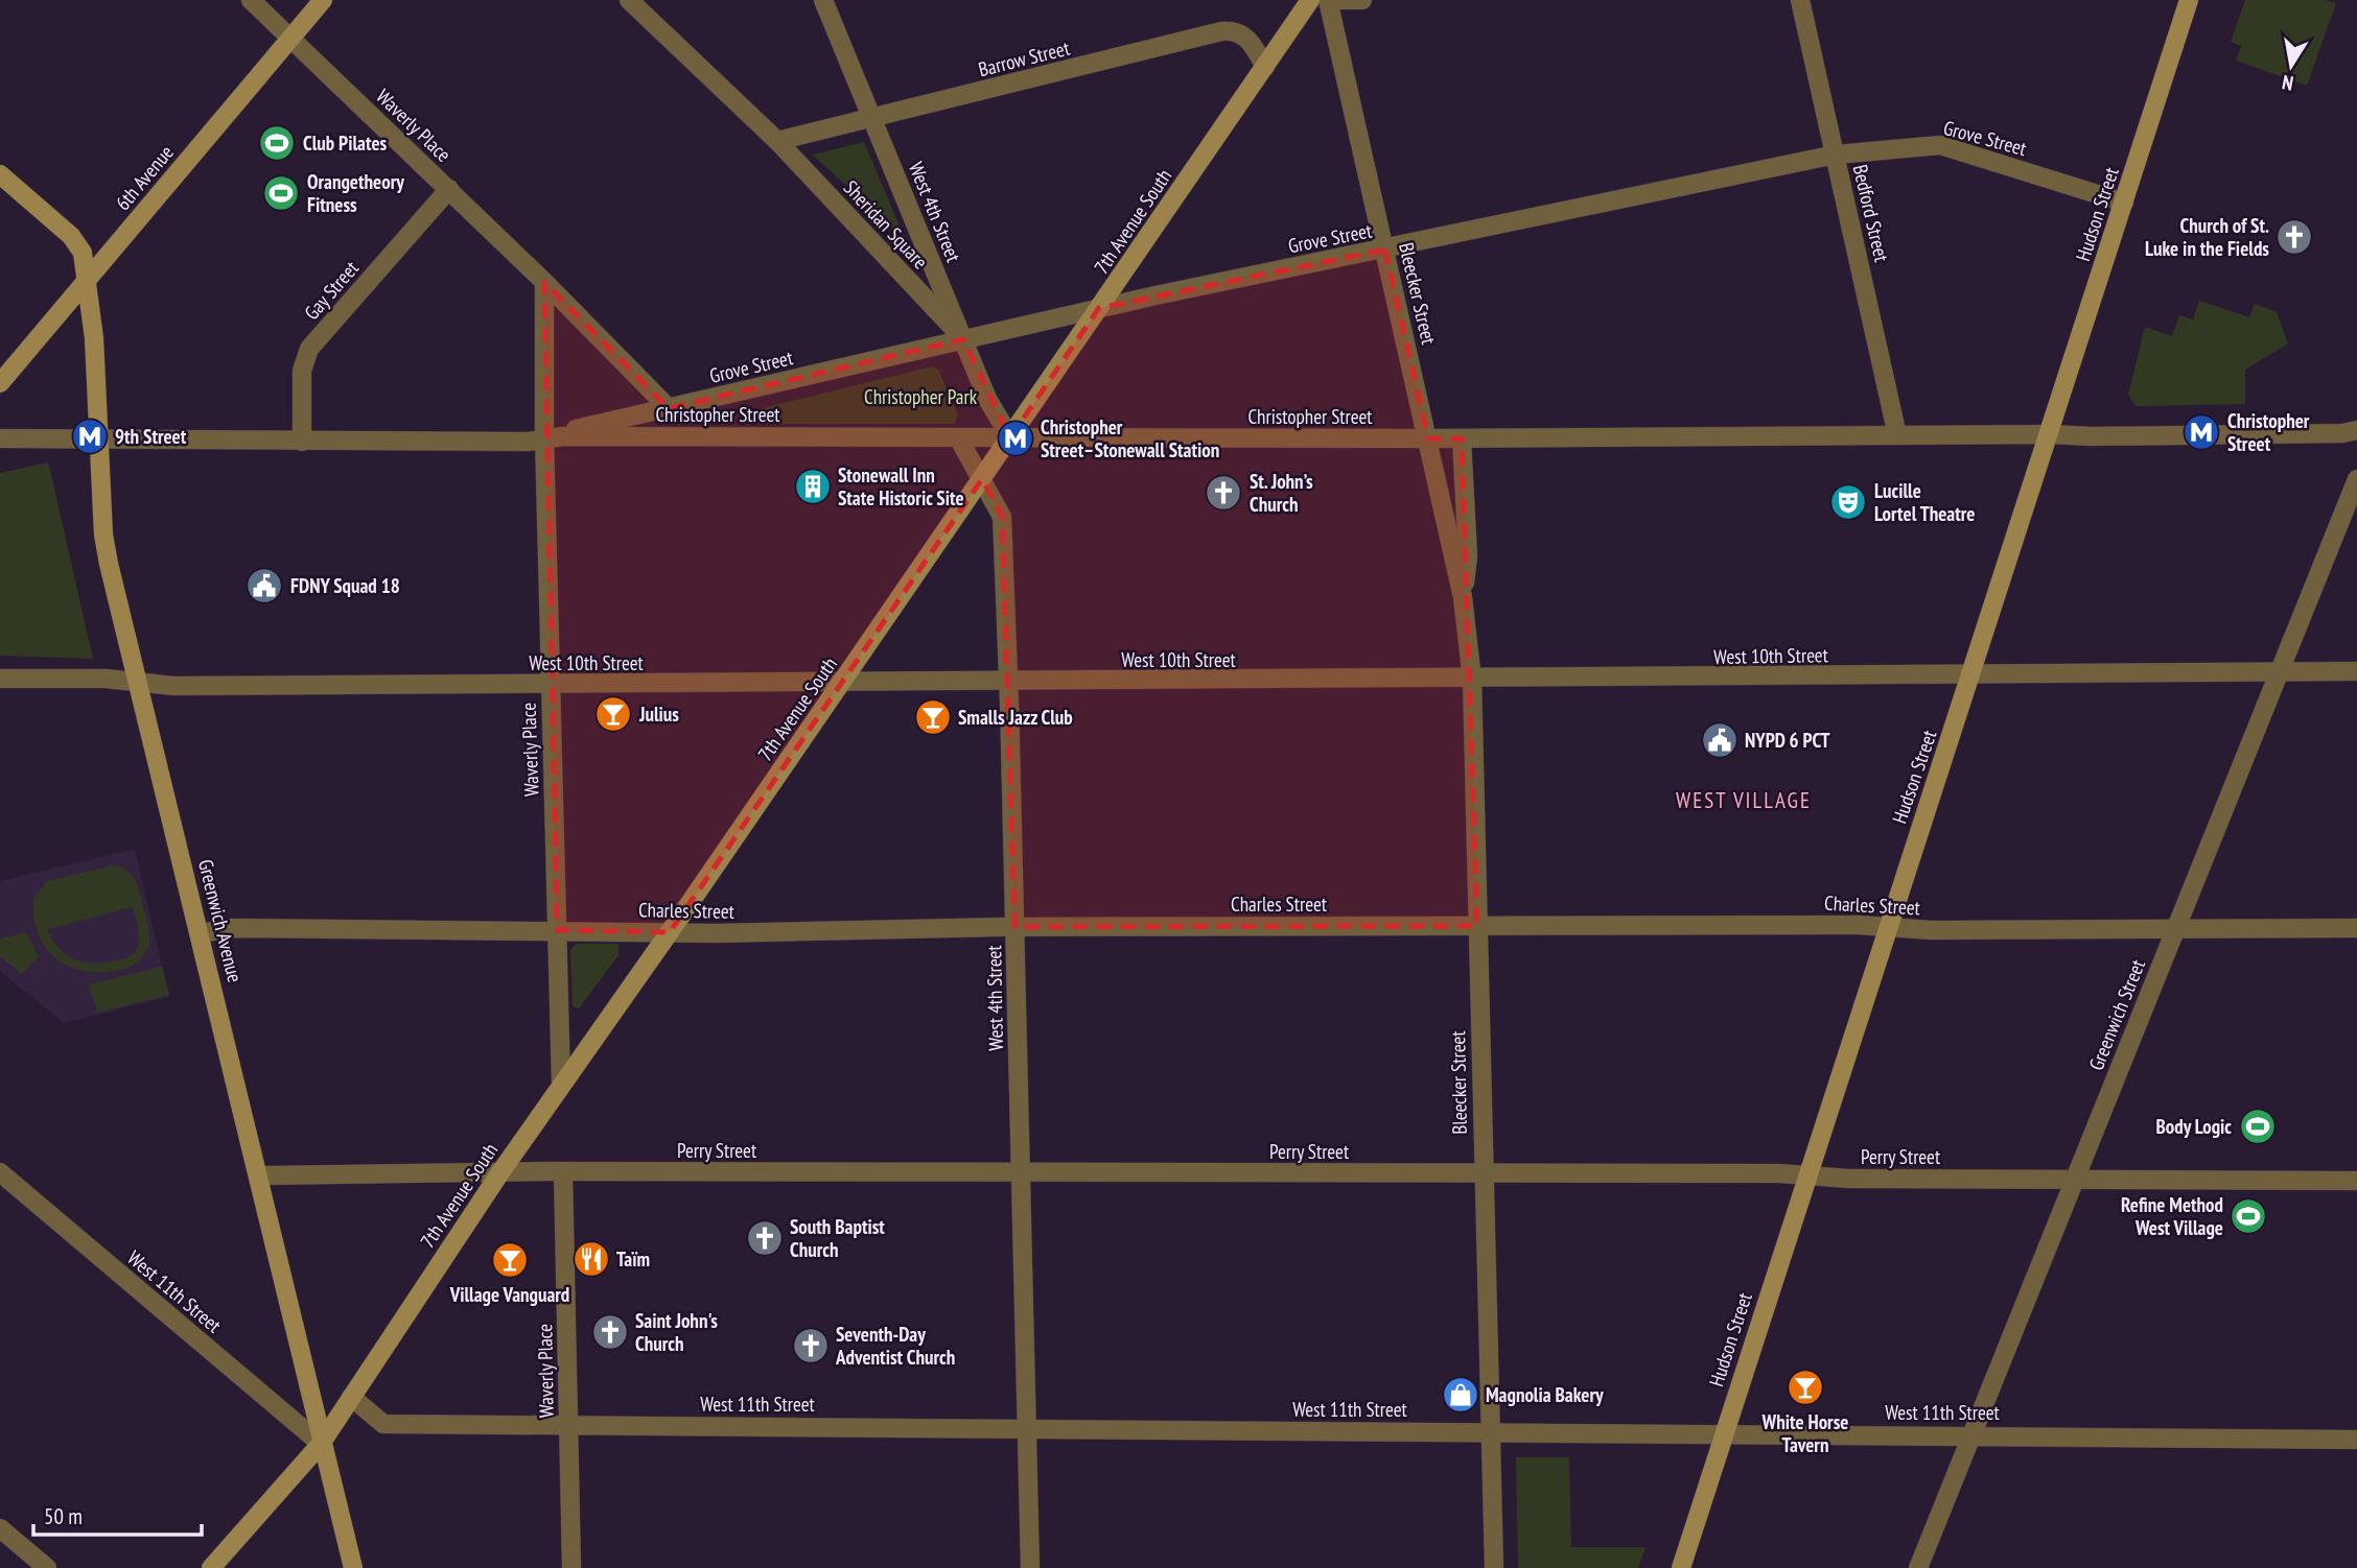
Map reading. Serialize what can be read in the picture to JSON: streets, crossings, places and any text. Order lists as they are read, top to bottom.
{
  "streets": {
    "main road": [
      "6th Avenue",
      "Hudson Street",
      "7th Avenue South",
      "Greenwich Avenue"
    ],
    "street": [
      "Barrow Street",
      "Waverly Place",
      "Grove Street",
      "West 4th Street",
      "Bedford Street",
      "Sheridan Square",
      "Gay Street",
      "Bleecker Street",
      "Christopher Street",
      "West 10th Street",
      "Charles Street",
      "Greenwich Street",
      "Perry Street",
      "West 11th Street"
    ]
  },
  "crossings": [
    ["Barrow Street", "West 4th Street"],
    ["Barrow Street", "7th Avenue South"],
    ["Barrow Street", "Sheridan Square"],
    ["Waverly Place", "Grove Street"],
    ["Waverly Place", "6th Avenue"],
    ["Waverly Place", "7th Avenue South"],
    ["Waverly Place", "Gay Street"],
    ["Waverly Place", "Christopher Street"],
    ["Waverly Place", "West 10th Street"],
    ["Waverly Place", "Charles Street"],
    ["Waverly Place", "Perry Street"],
    ["Waverly Place", "West 11th Street"],
    ["Grove Street", "West 4th Street"],
    ["Grove Street", "Bedford Street"],
    ["Grove Street", "Hudson Street"],
    ["Grove Street", "7th Avenue South"],
    ["Grove Street", "Sheridan Square"],
    ["Grove Street", "Bleecker Street"],
    ["Grove Street", "Christopher Street"],
    ["6th Avenue", "Greenwich Avenue"],
    ["West 4th Street", "7th Avenue South"],
    ["West 4th Street", "Sheridan Square"],
    ["West 4th Street", "Christopher Street"],
    ["West 4th Street", "West 10th Street"],
    ["West 4th Street", "Charles Street"],
    ["West 4th Street", "Perry Street"],
    ["West 4th Street", "West 11th Street"],
    ["Bedford Street", "Christopher Street"],
    ["Hudson Street", "Christopher Street"],
    ["Hudson Street", "West 10th Street"],
    ["Hudson Street", "Charles Street"],
    ["Hudson Street", "Perry Street"],
    ["Hudson Street", "West 11th Street"],
    ["7th Avenue South", "Christopher Street"],
    ["7th Avenue South", "West 10th Street"],
    ["7th Avenue South", "Charles Street"],
    ["7th Avenue South", "Greenwich Avenue"],
    ["7th Avenue South", "Perry Street"],
    ["7th Avenue South", "West 11th Street"],
    ["Gay Street", "Christopher Street"],
    ["Bleecker Street", "Christopher Street"],
    ["Bleecker Street", "West 10th Street"],
    ["Bleecker Street", "Charles Street"],
    ["Bleecker Street", "Perry Street"],
    ["Bleecker Street", "West 11th Street"],
    ["Christopher Street", "Greenwich Avenue"],
    ["West 10th Street", "Greenwich Avenue"],
    ["West 10th Street", "Greenwich Street"],
    ["Charles Street", "Greenwich Avenue"],
    ["Charles Street", "Greenwich Street"],
    ["Greenwich Avenue", "Perry Street"],
    ["Greenwich Avenue", "West 11th Street"],
    ["Greenwich Street", "Perry Street"],
    ["Greenwich Street", "West 11th Street"]
  ],
  "districts": ["WEST VILLAGE"],
  "parks": ["Christopher Park"],
  "places": {
    "sports": [
      "Club Pilates",
      "Orangetheory Fitness",
      "Body Logic",
      "Refine Method West Village"
    ],
    "church": [
      "Church of St. Luke in the Fields",
      "St. John’s Church",
      "South Baptist Church",
      "Saint John's Church",
      "Seventh-Day Adventist Church"
    ],
    "metro station": ["Christopher Street", "9th Street", "Christopher Street–Stonewall Station"],
    "building": ["Stonewall Inn State Historic Site"],
    "theatre": ["Lucille Lortel Theatre"],
    "public building": ["FDNY Squad 18", "NYPD 6 PCT"],
    "bar": [
      "Julius",
      "Smalls Jazz Club",
      "Village Vanguard",
      "White Horse Tavern"
    ],
    "restaurant": ["Taïm"],
    "shop": ["Magnolia Bakery"]
  },
  "scale_bar": "50 m",
  "north": "bottom"
}
